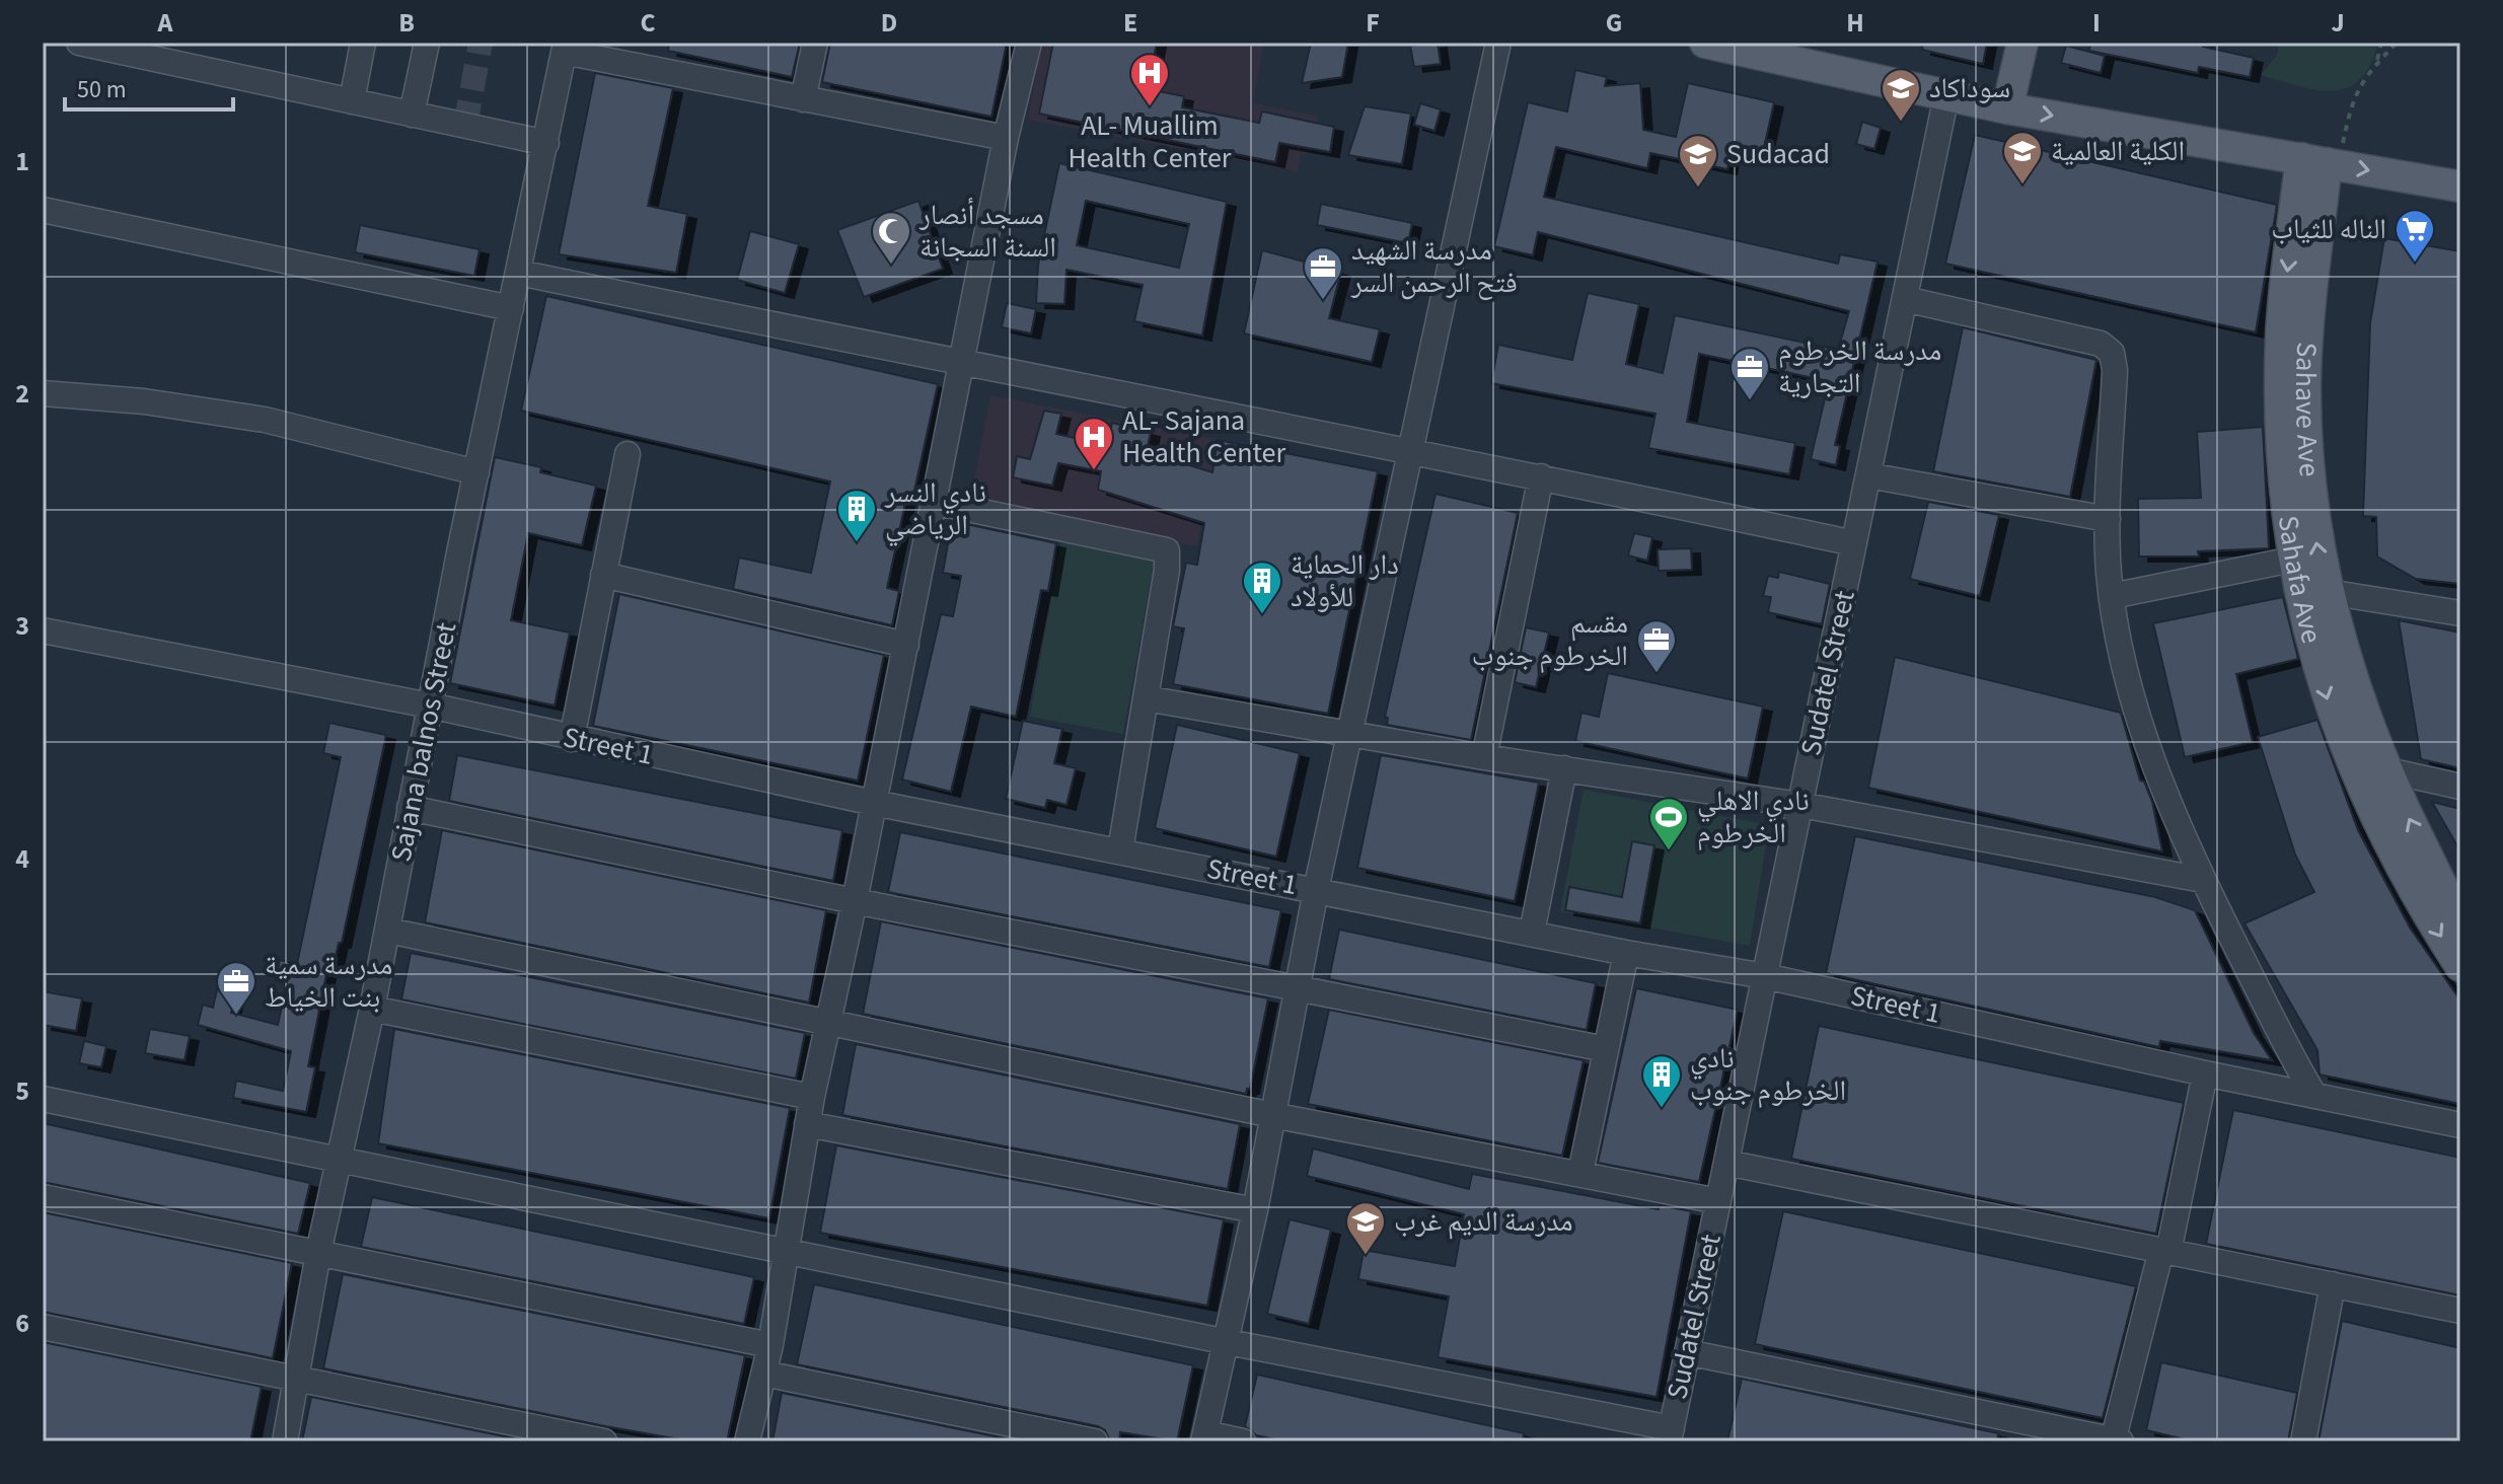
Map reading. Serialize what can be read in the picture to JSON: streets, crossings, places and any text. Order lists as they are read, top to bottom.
{
  "streets": {
    "main road": ["Sahave Ave", "Sahafa Ave"],
    "street": ["Sudatel Street", "Sajana balnos Street", "Street 1"]
  },
  "crossings": [
    ["Sahave Ave", "Sahafa Ave"],
    ["Sudatel Street", "Street 1"],
    ["Sajana balnos Street", "Street 1"]
  ],
  "one_way": ["Sahave Ave", "Sahafa Ave"],
  "places": {
    "hospital": ["AL- Muallim Health Center", "AL- Sajana Health Center"],
    "school or university": [
      "سوداكاد",
      "الكلية العالمية",
      "Sudacad",
      "مدرسة الديم غرب"
    ],
    "supermarket": ["الناله للثياب"],
    "mosque": ["مسجد أنصار السنة السجانة"],
    "office": [
      "مدرسة الشهيد فتح الرحمن السر",
      "مدرسة الخرطوم التجارية",
      "مقسم الخرطوم جنوب",
      "مدرسة سمية بنت الخياط"
    ],
    "building": ["نادي النسر الرياضي", "دار الحماية للأولاد", "نادي الخرطوم جنوب"],
    "sports": ["نادي الاهلي الخرطوم"]
  },
  "scale_bar": "50 m",
  "grid": {
    "columns": [
      "A",
      "B",
      "C",
      "D",
      "E",
      "F",
      "G",
      "H",
      "I",
      "J"
    ],
    "rows": [
      "1",
      "2",
      "3",
      "4",
      "5",
      "6"
    ]
  }
}
